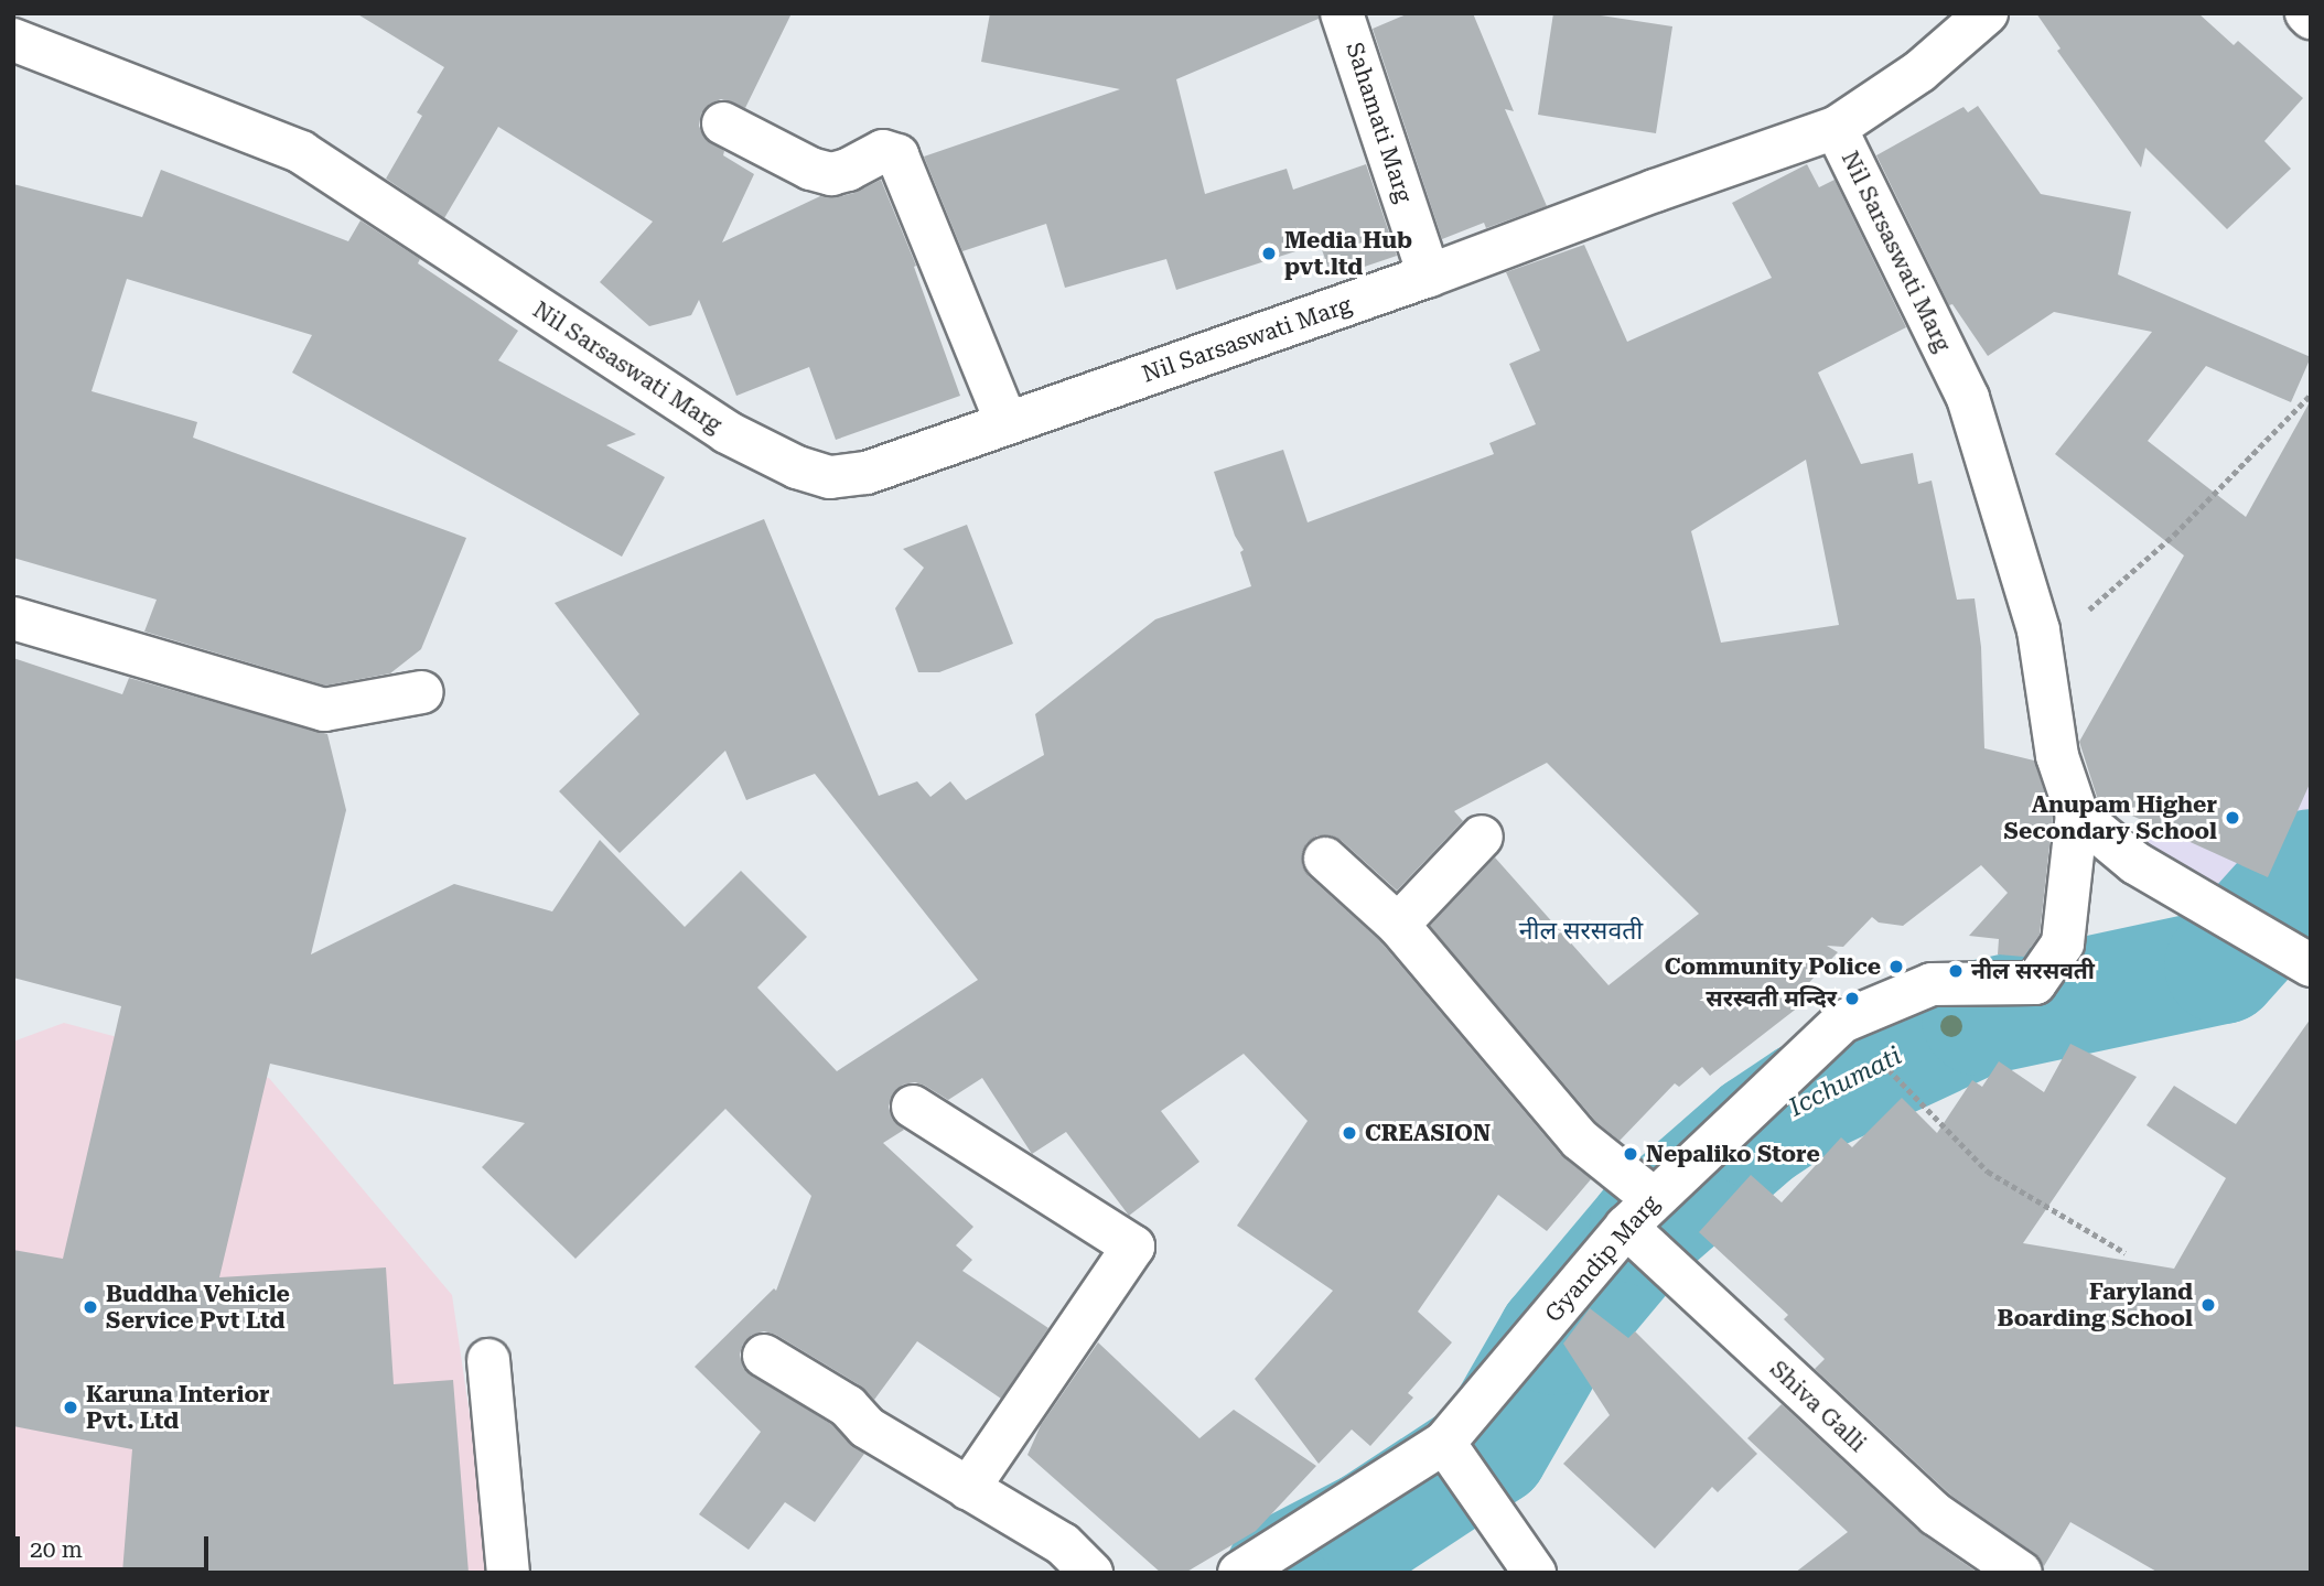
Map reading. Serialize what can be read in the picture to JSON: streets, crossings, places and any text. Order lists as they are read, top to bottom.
{
  "streets": {
    "street": [
      "Sahamati Marg",
      "Nil Sarsaswati Marg",
      "Gyandip Marg",
      "Shiva Galli"
    ]
  },
  "crossings": [
    ["Sahamati Marg", "Nil Sarsaswati Marg"],
    ["Nil Sarsaswati Marg", "Gyandip Marg"],
    ["Gyandip Marg", "Shiva Galli"]
  ],
  "districts": ["नील सरसवती"],
  "water": ["Icchumati"],
  "places": [
    "Media Hub pvt.ltd",
    "Anupam Higher Secondary School",
    "Community Police",
    "नील सरसवती",
    "सरस्वती मन्दिर",
    "CREASION",
    "Nepaliko Store",
    "Faryland Boarding School",
    "Buddha Vehicle Service Pvt Ltd",
    "Karuna Interior Pvt. Ltd"
  ],
  "scale_bar": "20 m"
}
